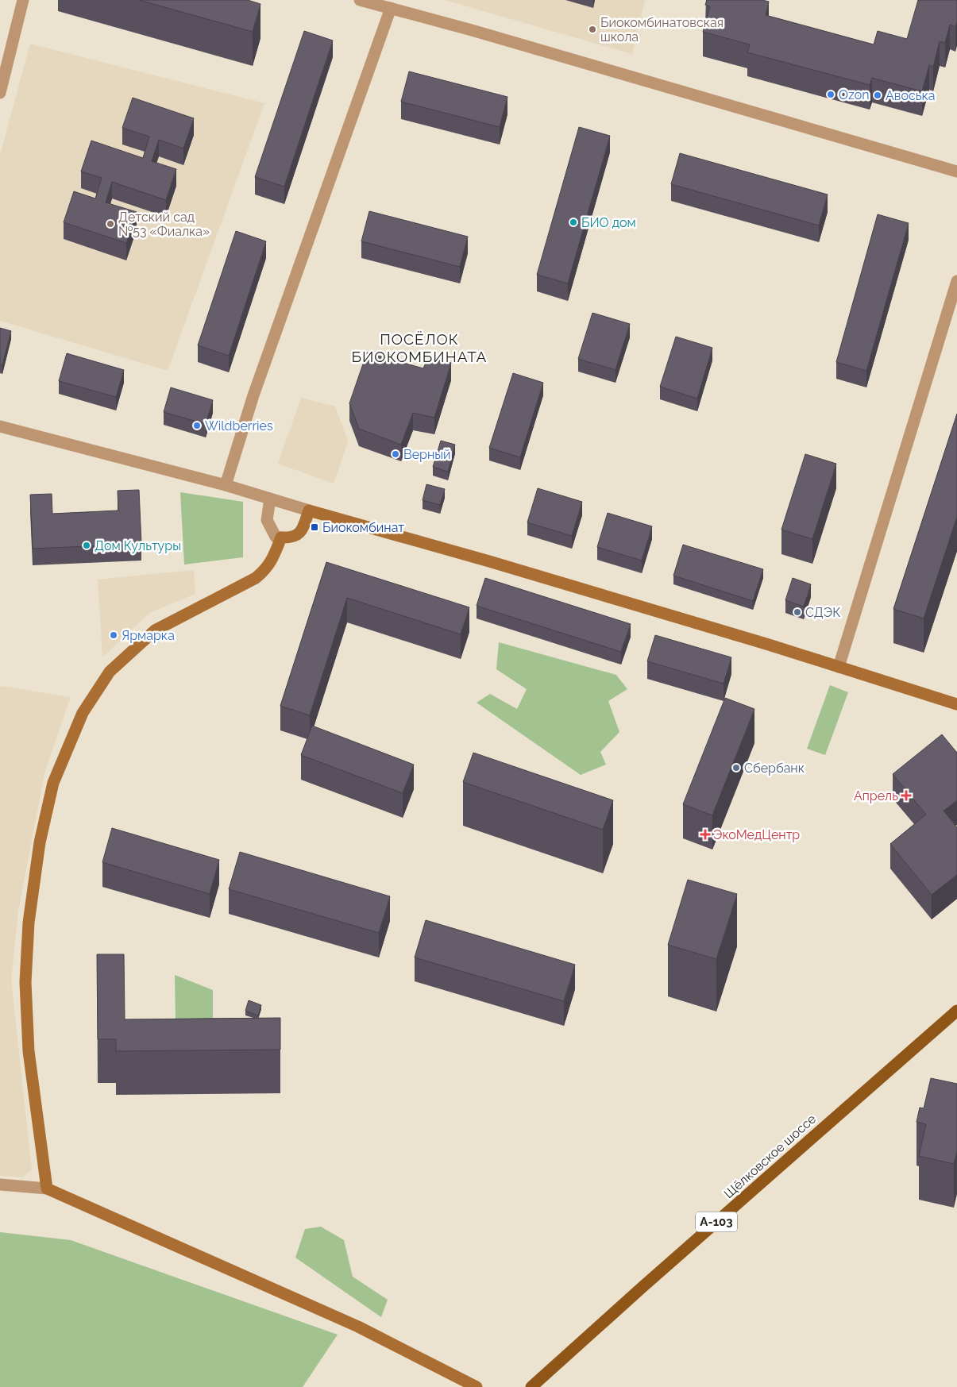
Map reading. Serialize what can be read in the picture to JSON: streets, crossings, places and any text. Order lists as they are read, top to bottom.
{
  "streets": {
    "main road": ["Щёлковское шоссе", "А-103"]
  },
  "districts": ["ПОСЁЛОК БИОКОМБИНАТА"],
  "places": {
    "other": [
      "Биокомбинатовская школа",
      "Ozon",
      "Авоська",
      "БИО дом",
      "Детский сад №53 «Фиалка»",
      "Wildberries",
      "Верный",
      "Дом Культуры",
      "СДЭК",
      "Ярмарка",
      "Сбербанк"
    ],
    "transit": ["Биокомбинат"],
    "health": ["Апрель", "ЭкоМедЦентр"]
  }
}
